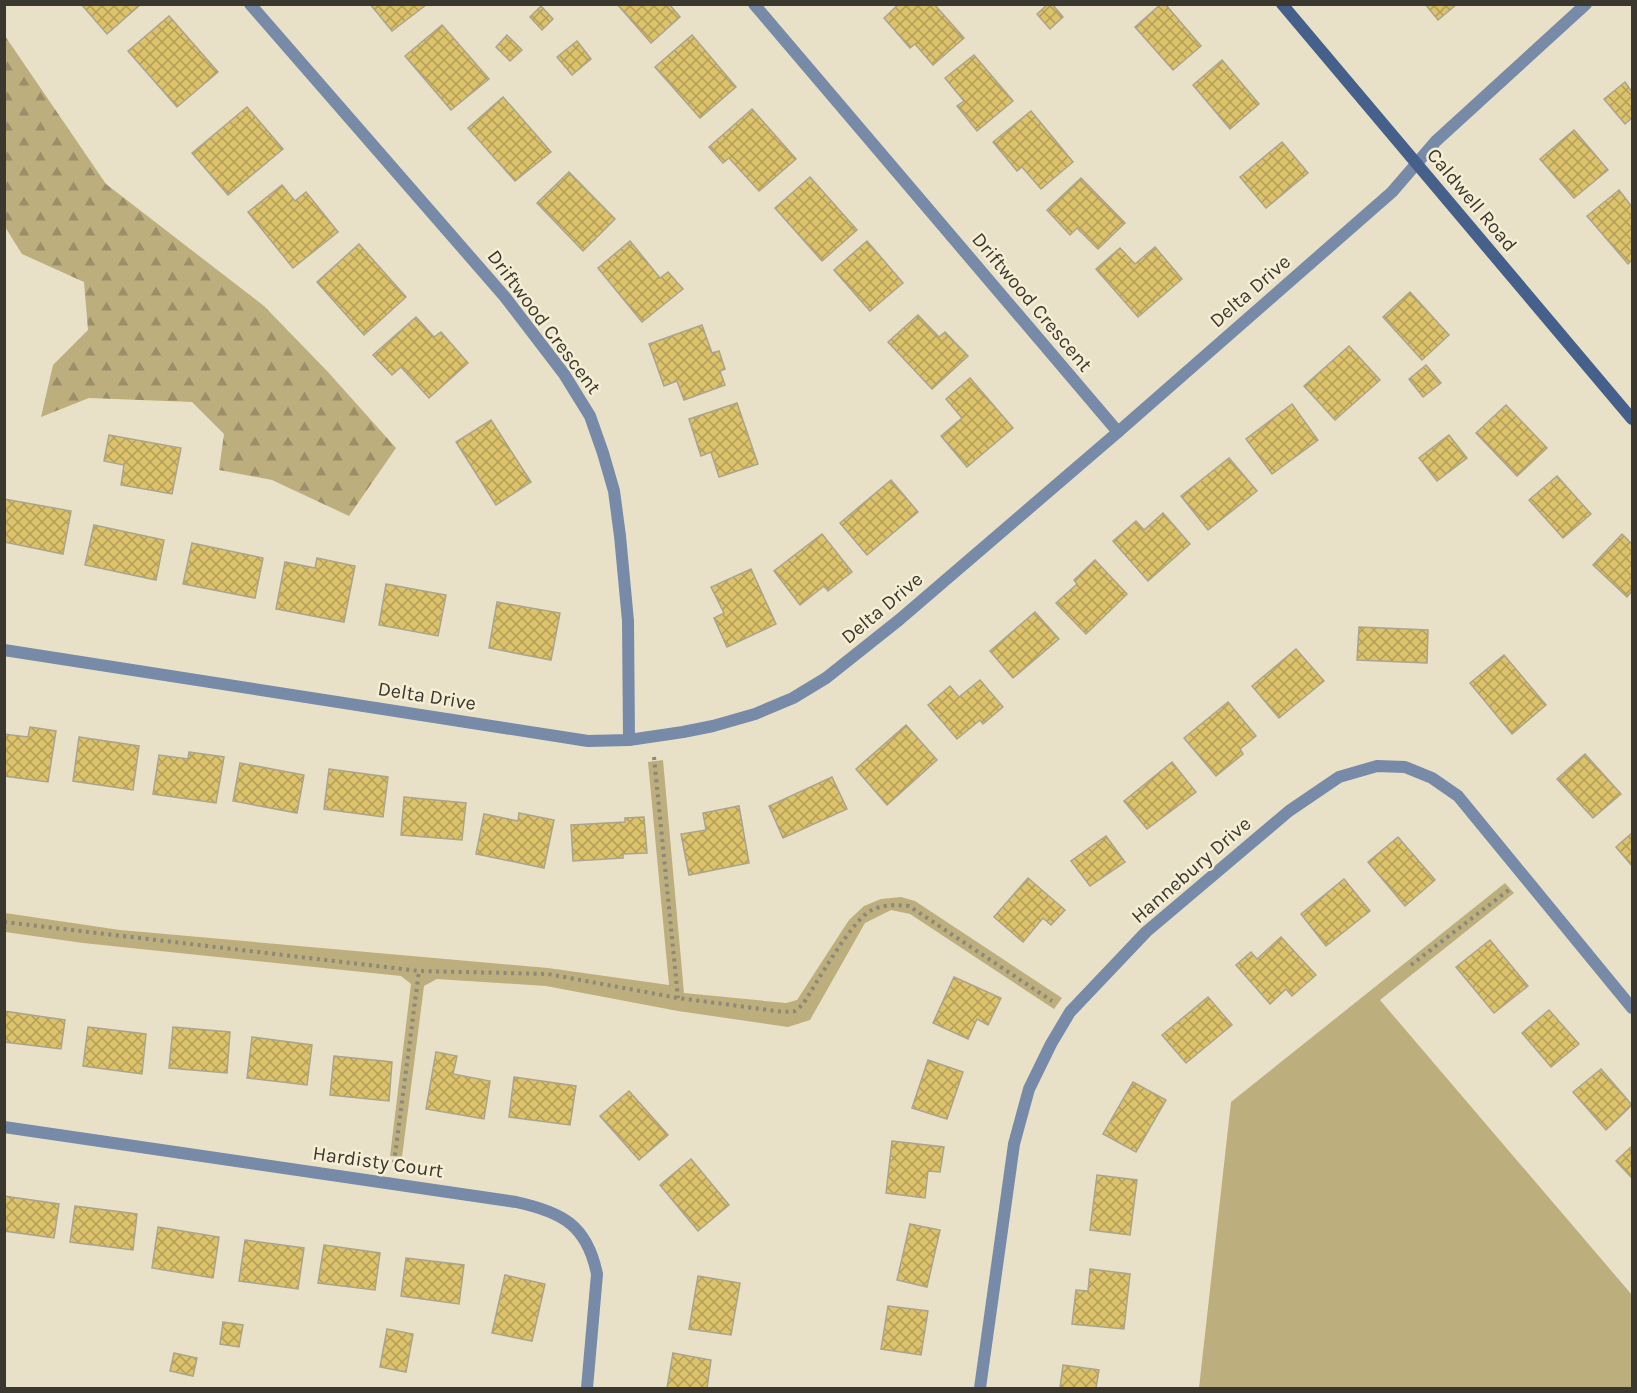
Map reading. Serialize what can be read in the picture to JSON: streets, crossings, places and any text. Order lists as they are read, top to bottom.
{
  "streets": {
    "street": [
      "Caldwell Road",
      "Delta Drive",
      "Driftwood Crescent",
      "Hannebury Drive",
      "Hardisty Court"
    ]
  },
  "crossings": [
    ["Caldwell Road", "Delta Drive"],
    ["Delta Drive", "Driftwood Crescent"]
  ]
}
